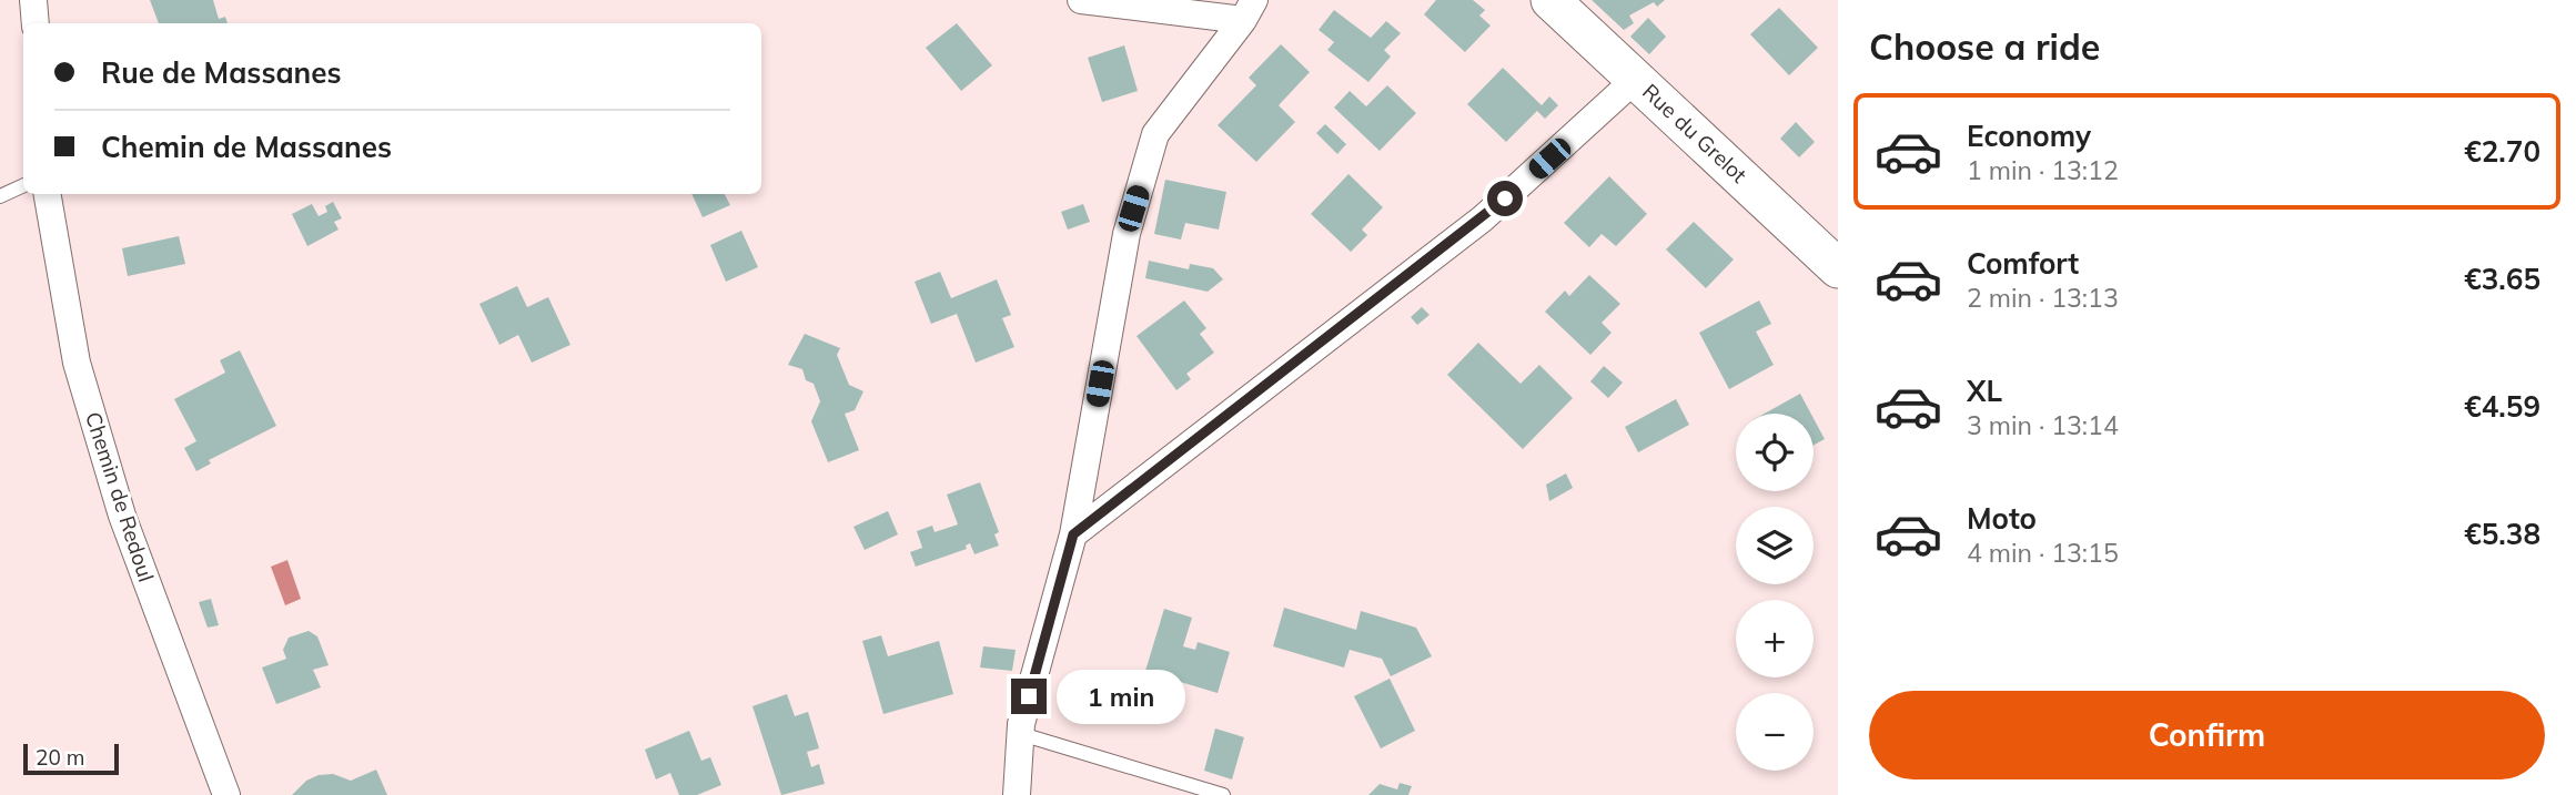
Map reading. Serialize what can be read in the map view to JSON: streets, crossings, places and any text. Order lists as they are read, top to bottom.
{
  "streets": {
    "street": ["Rue du Grelot", "Chemin de Redoul"]
  },
  "scale_bar": "20 m",
  "page": {
    "heading": "Choose a ride",
    "banner": ["Rue de Massanes", "Chemin de Massanes"],
    "list": [
      {
        "name": "Economy",
        "note": "1 min · 13:12",
        "value": "€2.70"
      },
      {
        "name": "Comfort",
        "note": "2 min · 13:13",
        "value": "€3.65"
      },
      {
        "name": "XL",
        "note": "3 min · 13:14",
        "value": "€4.59"
      },
      {
        "name": "Moto",
        "note": "4 min · 13:15",
        "value": "€5.38"
      }
    ],
    "map_buttons": ["+", "−"],
    "bubble": "1 min",
    "buttons": "Confirm",
    "scale": "20 m"
  }
}
